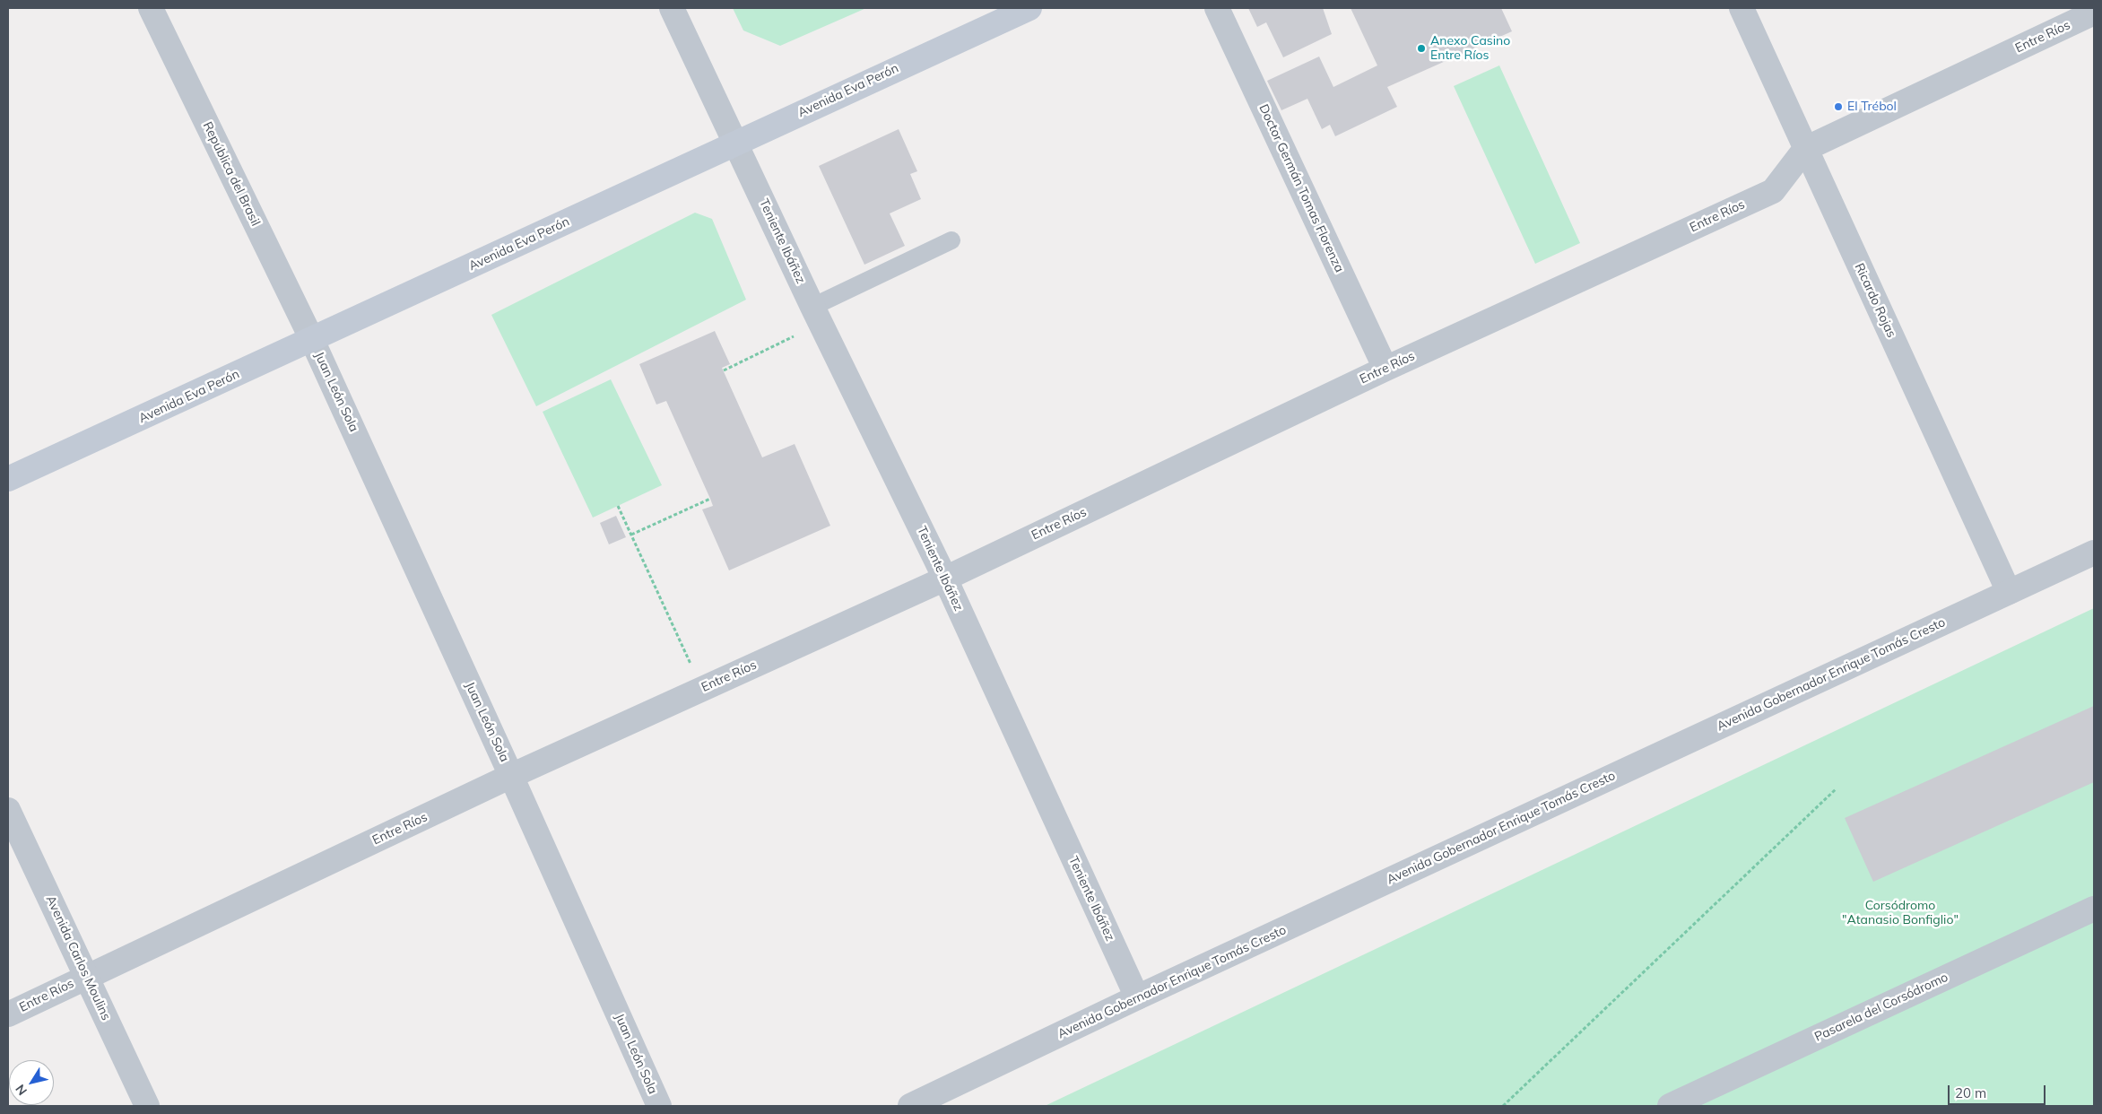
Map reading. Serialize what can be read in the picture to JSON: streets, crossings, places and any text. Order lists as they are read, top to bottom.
{
  "streets": {
    "main road": ["Avenida Eva Perón"],
    "street": [
      "Entre Ríos",
      "República del Brasil",
      "Doctor Germán Tomas Florenza",
      "Teniente Ibáñez",
      "Ricardo Rojas",
      "Juan León Sola",
      "Avenida Gobernador Enrique Tomás Cresto",
      "Avenida Carlos Moulins",
      "Pasarela del Corsódromo"
    ]
  },
  "crossings": [
    ["Entre Ríos", "Doctor Germán Tomas Florenza"],
    ["Entre Ríos", "Teniente Ibáñez"],
    ["Entre Ríos", "Ricardo Rojas"],
    ["Entre Ríos", "Juan León Sola"],
    ["Entre Ríos", "Avenida Carlos Moulins"],
    ["Avenida Eva Perón", "República del Brasil"],
    ["Avenida Eva Perón", "Teniente Ibáñez"],
    ["Avenida Eva Perón", "Juan León Sola"],
    ["República del Brasil", "Juan León Sola"],
    ["Teniente Ibáñez", "Avenida Gobernador Enrique Tomás Cresto"],
    ["Ricardo Rojas", "Avenida Gobernador Enrique Tomás Cresto"]
  ],
  "parks": ["Corsódromo \"Atanasio Bonfiglio\""],
  "places": ["Anexo Casino Entre Ríos", "El Trébol"],
  "scale_bar": "20 m",
  "north": "bottom left"
}
